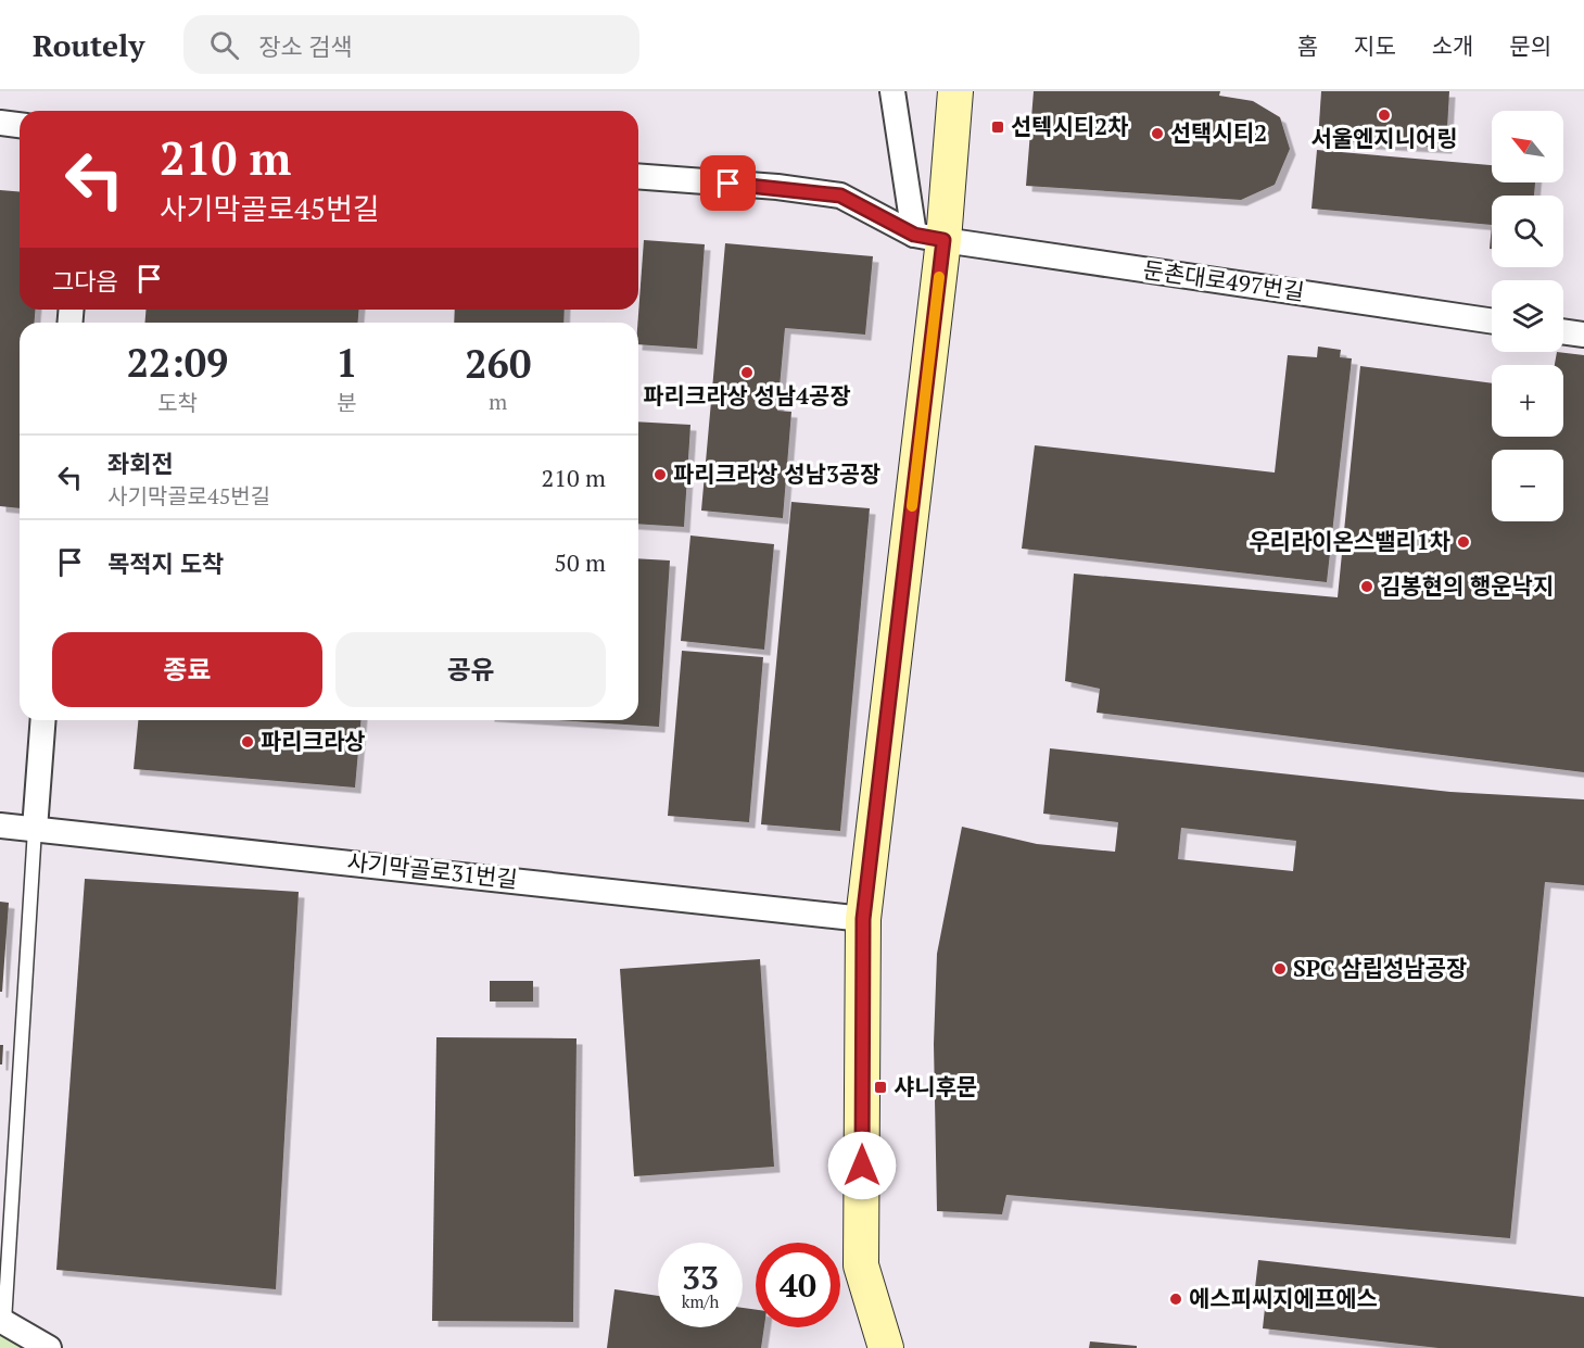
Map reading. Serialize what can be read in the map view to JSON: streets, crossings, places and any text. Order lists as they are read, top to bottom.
{
  "streets": {
    "street": ["둔촌대로497번길", "사기막골로31번길"]
  },
  "places": {
    "other": [
      "서울엔지니어링",
      "선택시티2",
      "파리크라상 성남4공장",
      "파리크라상 성남3공장",
      "우리라이온스밸리1차",
      "김봉현의 행운낙지",
      "파리크라상",
      "SPC 삼립성남공장",
      "에스피씨지에프에스"
    ],
    "transit": ["선텍시티2차", "샤니후문"]
  },
  "north": "top left",
  "page": {
    "header": "Routely",
    "search": "장소 검색",
    "nav": [
      "홈",
      "지도",
      "소개",
      "문의"
    ],
    "map_buttons": ["+", "−"],
    "turn": ["210 m", "사기막골로45번길"],
    "then": "그다음",
    "eta": [
      "22:09",
      "도착",
      "1",
      "분",
      "260",
      "m"
    ],
    "list": [
      {
        "name": "좌회전",
        "note": "사기막골로45번길",
        "value": "210 m"
      },
      {
        "name": "목적지 도착",
        "value": "50 m"
      }
    ],
    "buttons": ["종료", "공유"],
    "speed": "33 km/h",
    "limit": "40"
  }
}
